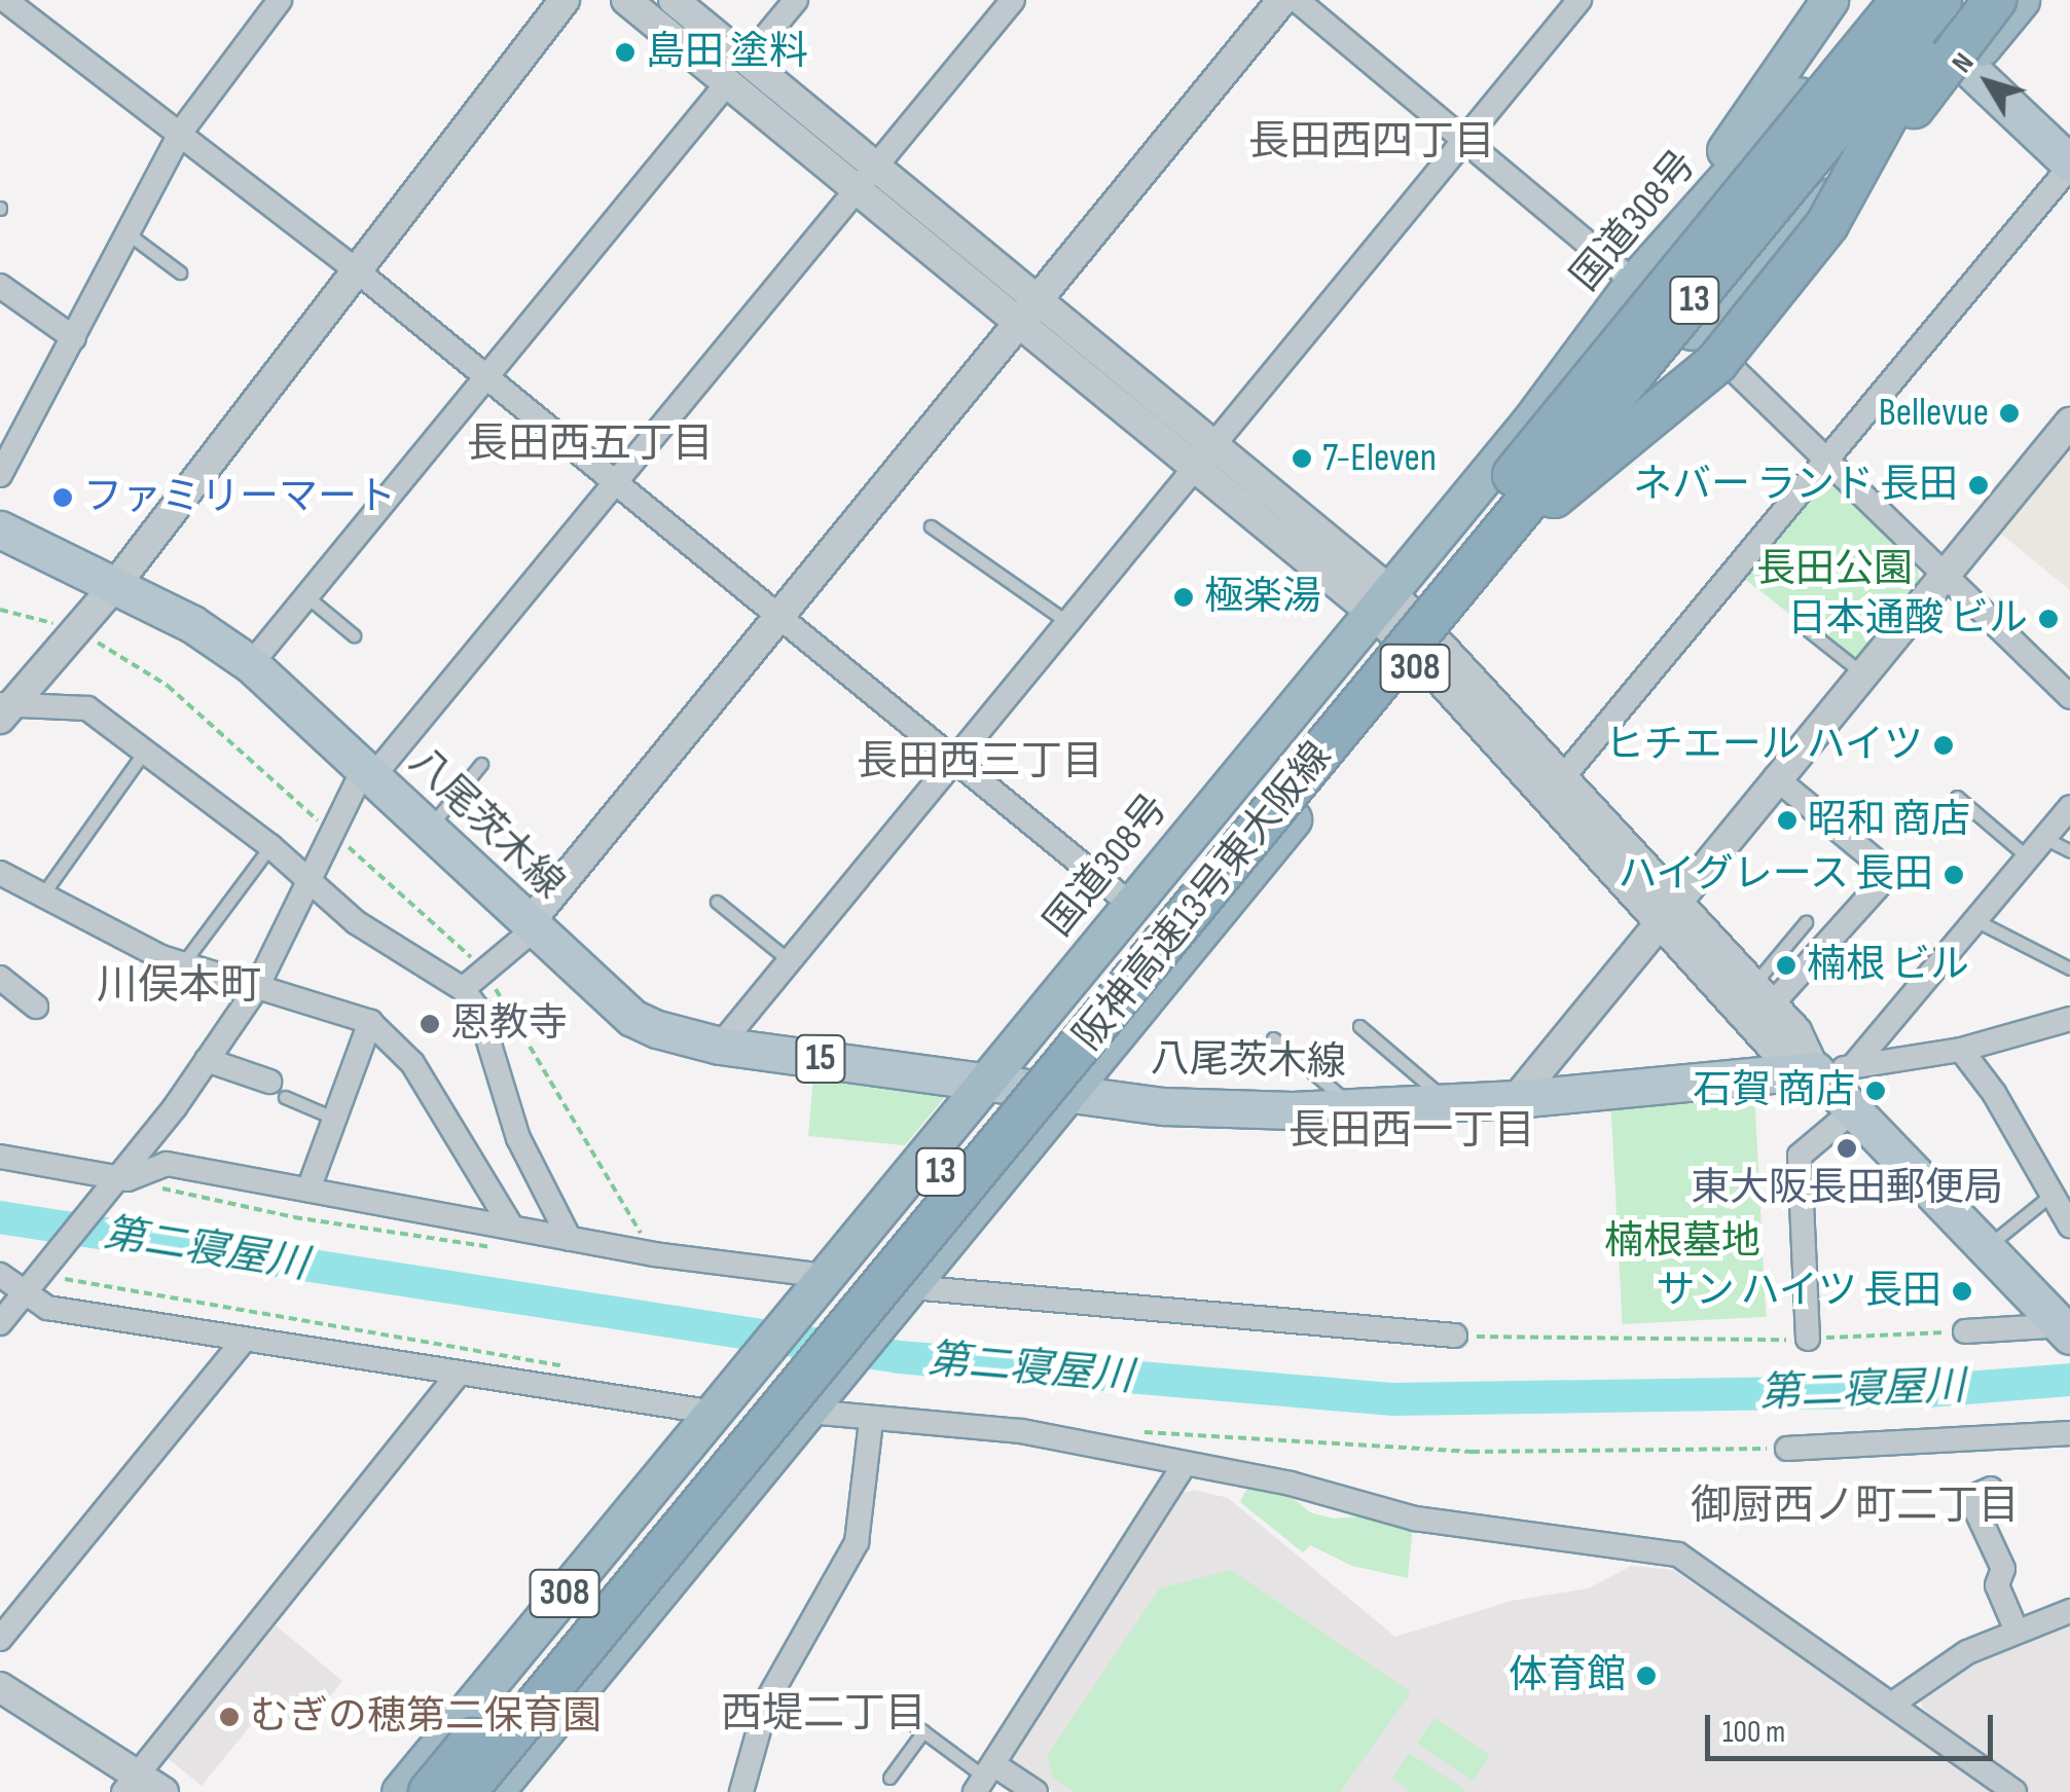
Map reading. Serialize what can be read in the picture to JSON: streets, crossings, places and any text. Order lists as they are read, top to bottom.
{
  "streets": {
    "highway": [
      "国道308号",
      "13",
      "308",
      "阪神高速13号東大阪線"
    ],
    "main road": ["八尾茨木線", "15"]
  },
  "crossings": [
    ["国道308号", "308"],
    ["国道308号", "八尾茨木線"],
    ["308", "八尾茨木線"],
    ["308", "阪神高速13号東大阪線"]
  ],
  "districts": [
    "長田西四丁目",
    "長田西五丁目",
    "長田西三丁目",
    "川俣本町",
    "長田西一丁目",
    "御厨西ノ町二丁目",
    "西堤二丁目"
  ],
  "water": ["第二寝屋川"],
  "parks": ["長田公園", "楠根墓地"],
  "places": [
    "島田 塗料",
    "Bellevue",
    "7-Eleven",
    "ネバー ランド 長田",
    "ファミリーマート",
    "極楽湯",
    "日本通酸 ビル",
    "ヒチエール ハイツ",
    "昭和 商店",
    "ハイグレース 長田",
    "楠根 ビル",
    "恩教寺",
    "石賀 商店",
    "東大阪長田郵便局",
    "サン ハイツ 長田",
    "体育館",
    "むぎの穂第二保育園"
  ],
  "scale_bar": "100 m",
  "north": "top left"
}
